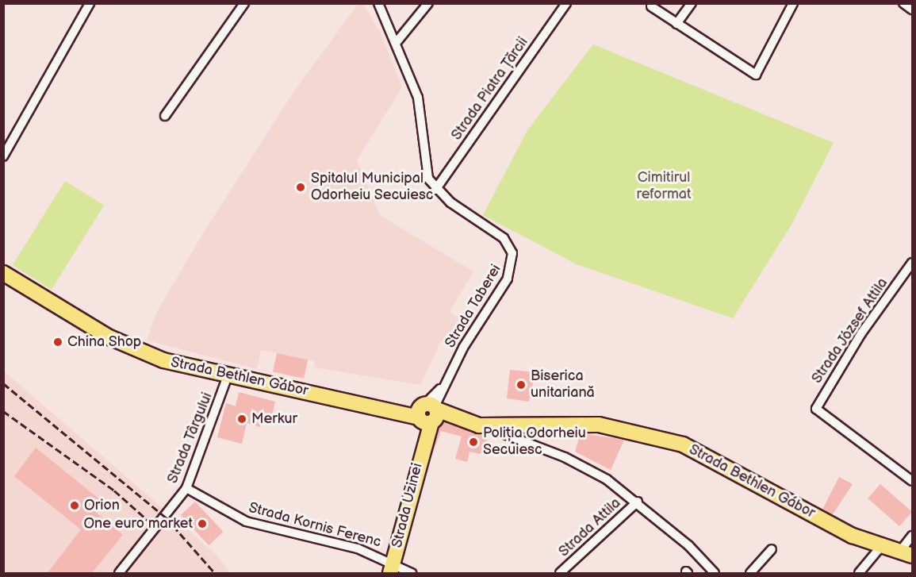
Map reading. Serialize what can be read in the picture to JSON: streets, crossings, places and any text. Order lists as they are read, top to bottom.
{
  "streets": {
    "main road": ["Strada Bethlen Gábor", "Strada Uzinei"],
    "street": [
      "Strada Piatra Țărcii",
      "Strada Taberei",
      "Strada József Attila",
      "Strada Târgului",
      "Strada Kornis Ferenc",
      "Strada Attila"
    ]
  },
  "crossings": [
    ["Strada Piatra Țărcii", "Strada Taberei"],
    ["Strada Taberei", "Strada Bethlen Gábor"],
    ["Strada Taberei", "Strada Uzinei"],
    ["Strada Bethlen Gábor", "Strada Târgului"],
    ["Strada Bethlen Gábor", "Strada Uzinei"],
    ["Strada Târgului", "Strada Kornis Ferenc"],
    ["Strada Uzinei", "Strada Kornis Ferenc"]
  ],
  "parks": ["Cimitirul reformat"],
  "places": [
    "Spitalul Municipal Odorheiu Secuiesc",
    "China Shop",
    "Biserica unitariană",
    "Merkur",
    "Poliția Odorheiu Secuiesc",
    "Orion",
    "One euro market"
  ]
}
